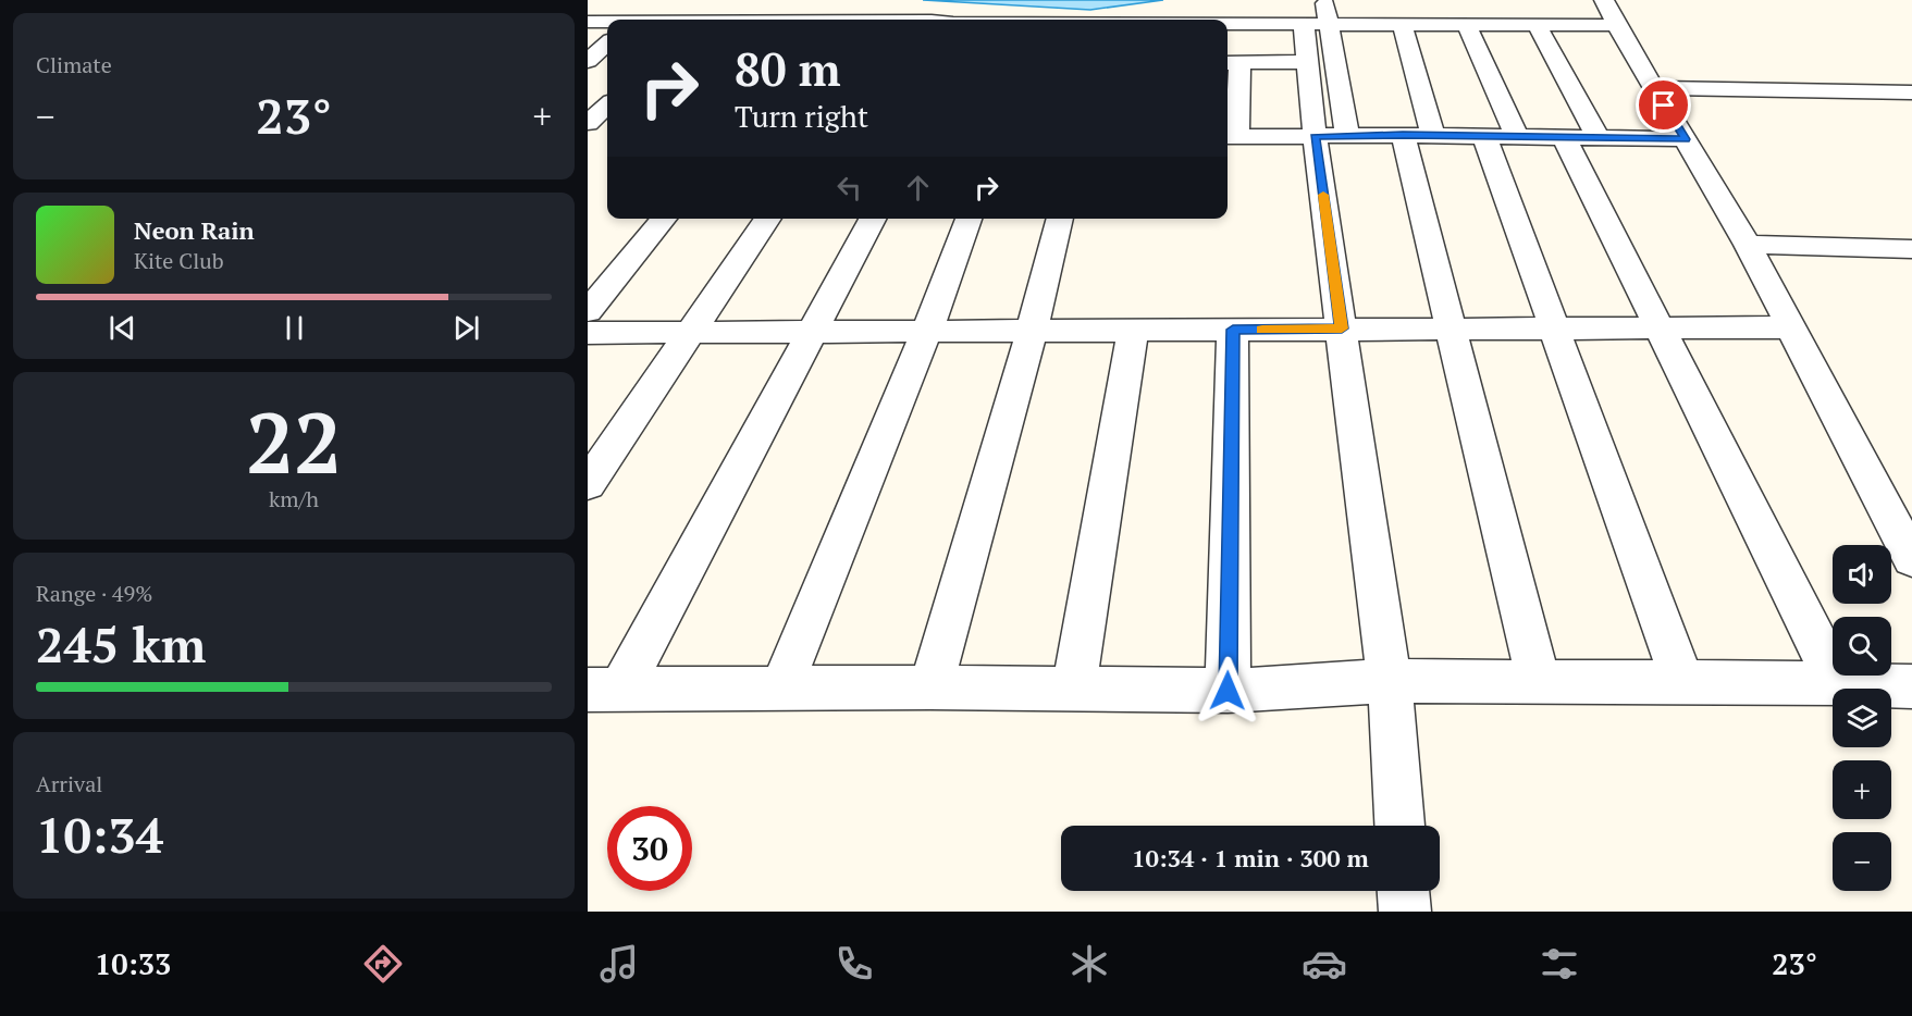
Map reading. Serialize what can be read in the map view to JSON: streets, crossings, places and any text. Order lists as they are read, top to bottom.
{
  "page": {
    "tile": [
      "Climate",
      ["22", "km/h"],
      ["Range · 49%", "245 km"],
      ["Arrival", "10:34"]
    ],
    "turn": ["80 m", "Turn right"],
    "heat": ["−", "23°", "+"],
    "song": ["Neon Rain", "Kite Club"],
    "map_buttons": ["+", "−"],
    "limit": "30",
    "trip": "10:34 · 1 min · 300 m",
    "tabs": ["10:33", "23°"]
  }
}
